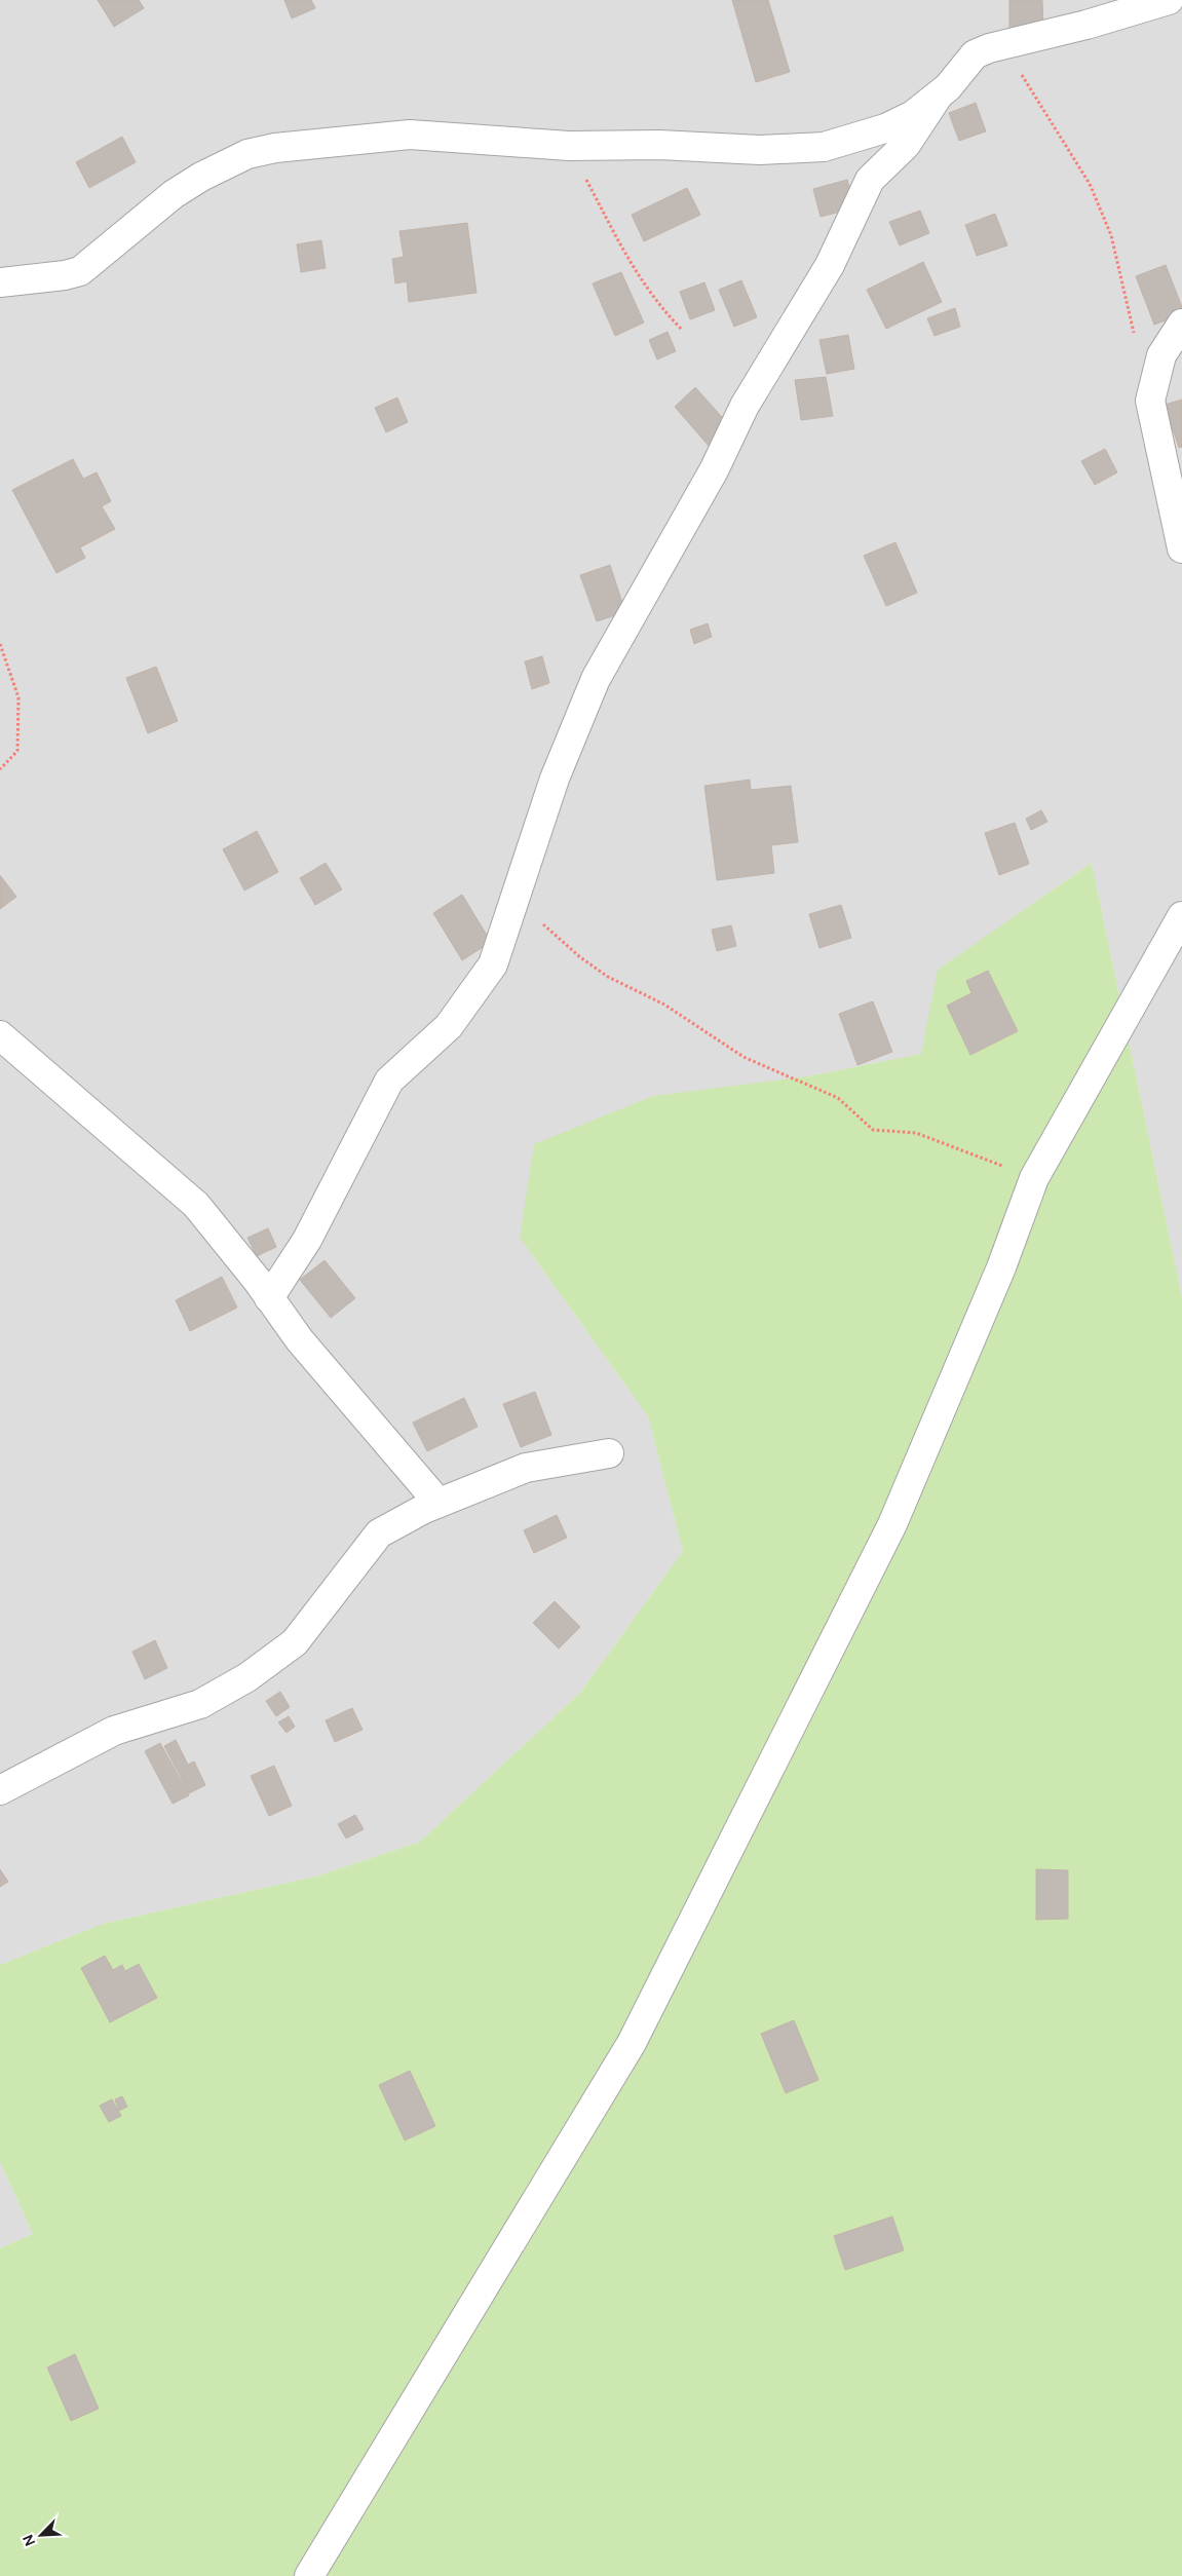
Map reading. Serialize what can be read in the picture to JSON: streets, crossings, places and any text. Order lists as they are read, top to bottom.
{
  "north": "bottom left"
}
